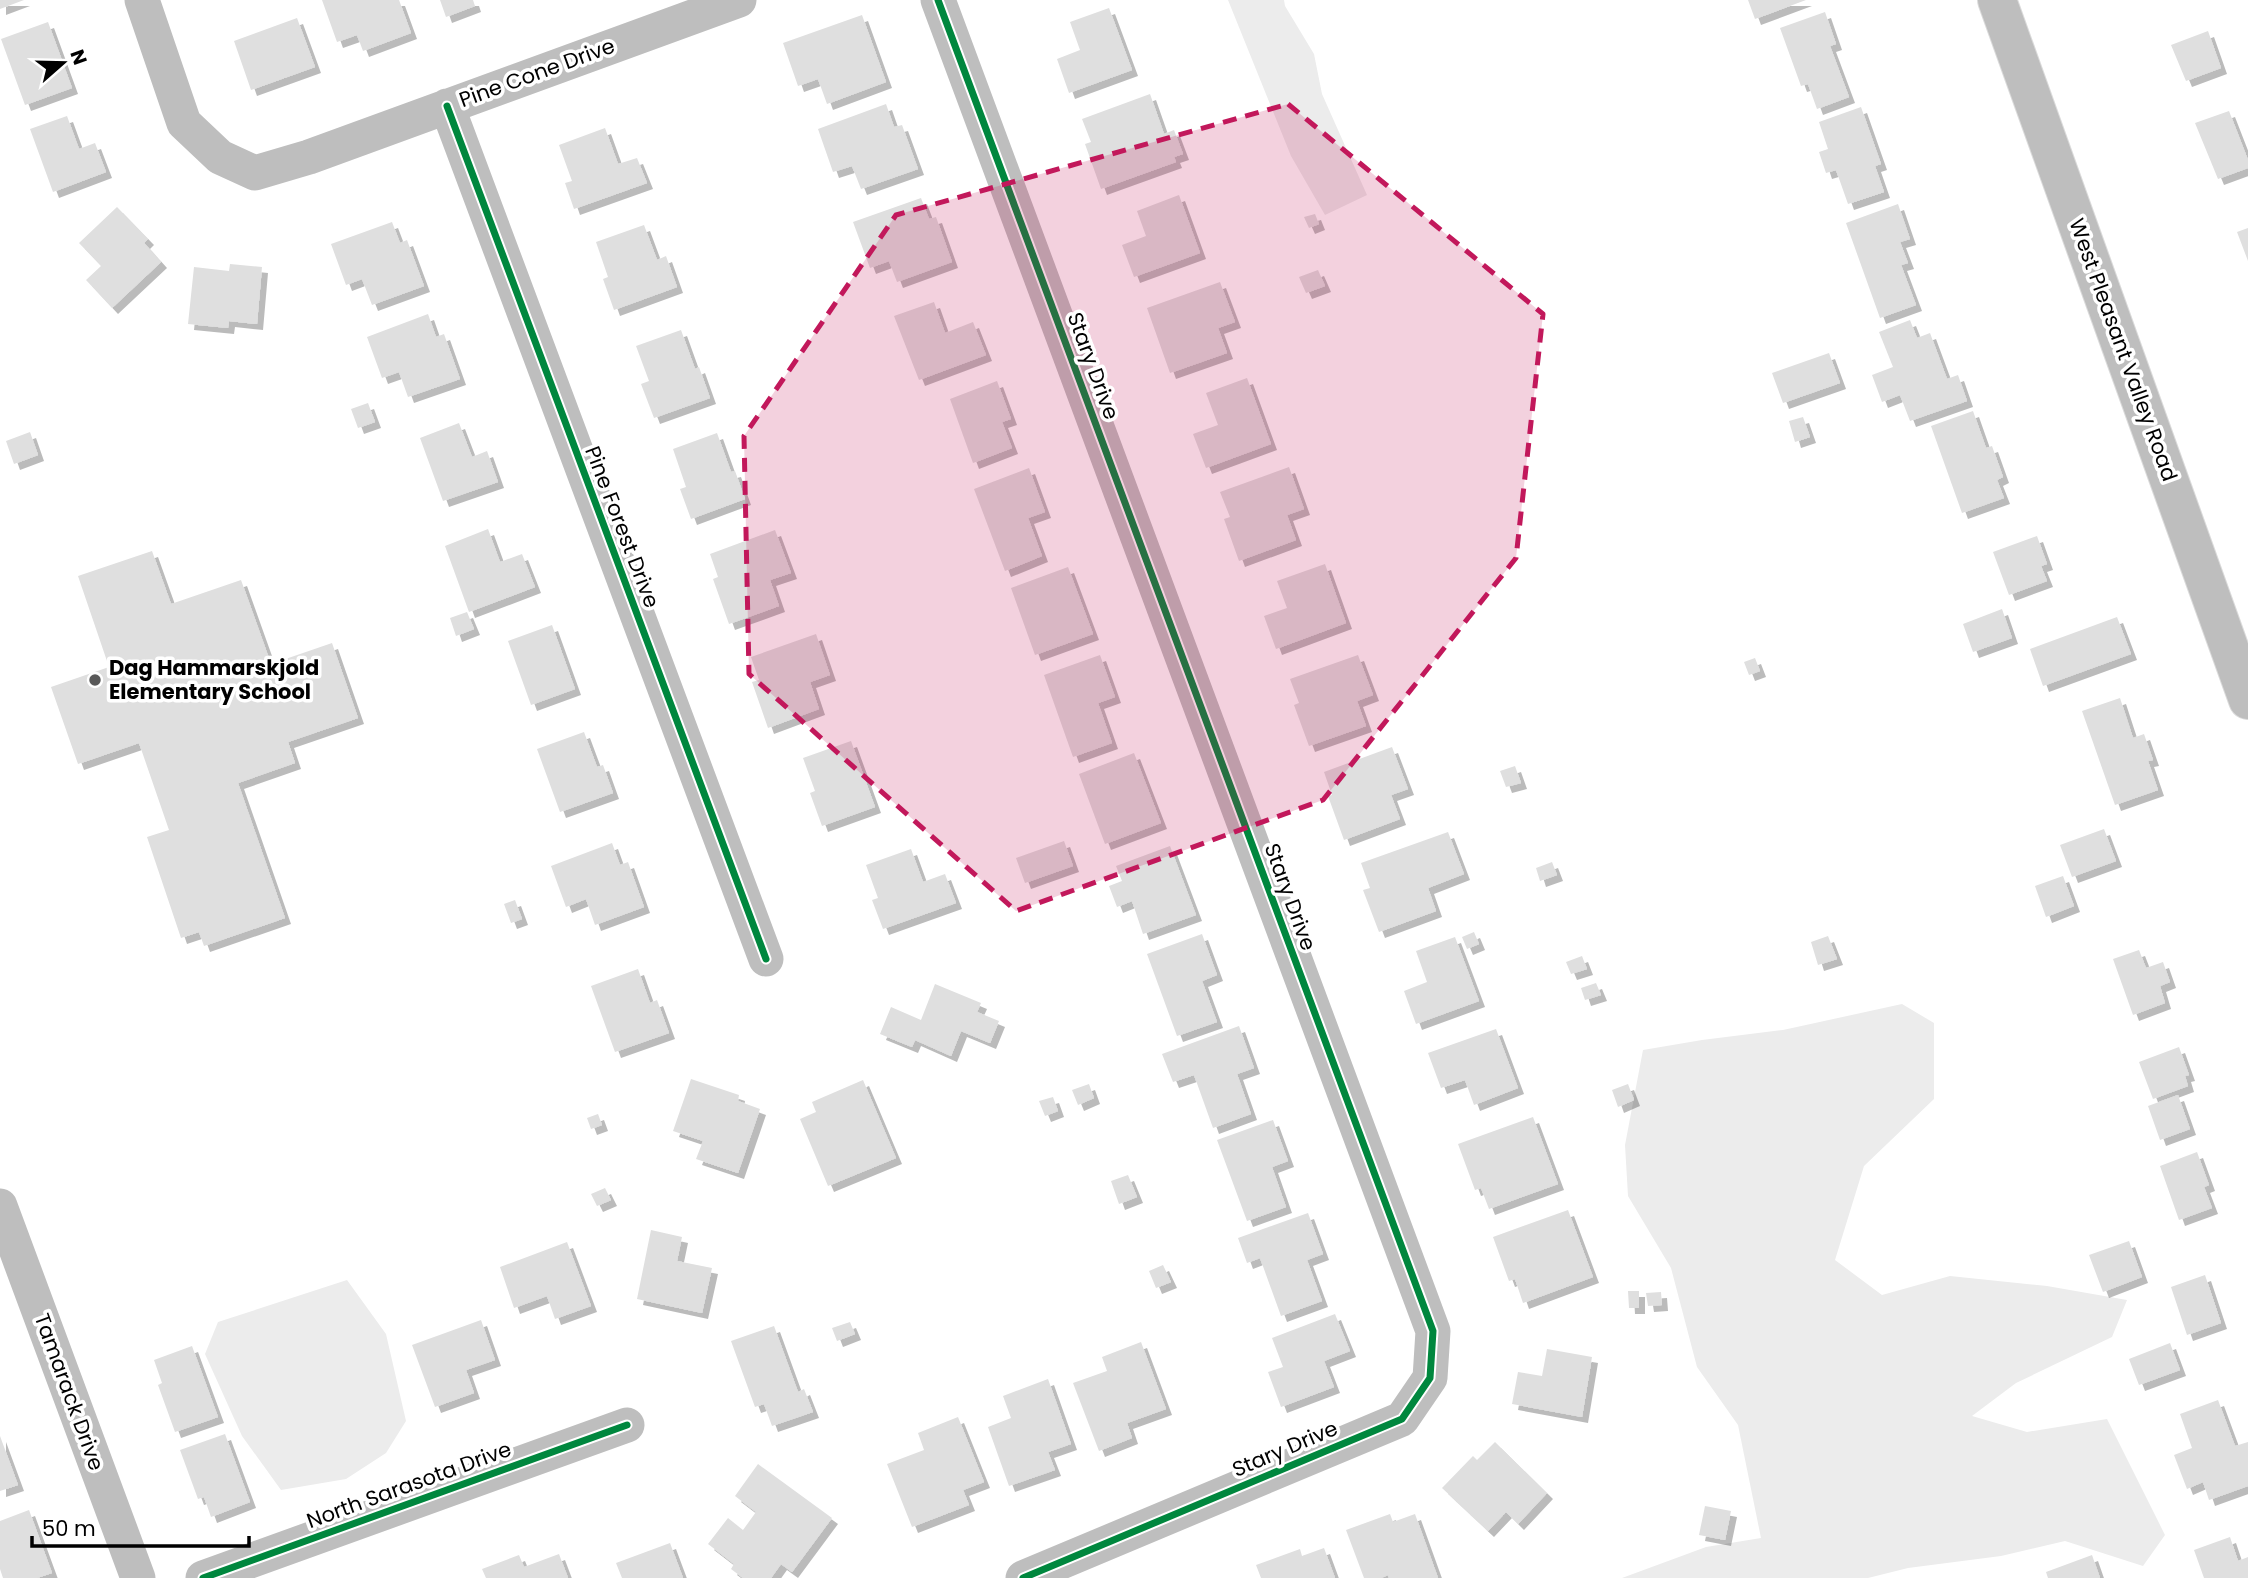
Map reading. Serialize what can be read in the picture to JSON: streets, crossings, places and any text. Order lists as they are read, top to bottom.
{
  "streets": {
    "main road": ["West Pleasant Valley Road"],
    "street": [
      "Pine Cone Drive",
      "Stary Drive",
      "Pine Forest Drive",
      "Tamarack Drive",
      "North Sarasota Drive"
    ]
  },
  "crossings": [
    ["Pine Cone Drive", "Pine Forest Drive"]
  ],
  "places": ["Dag Hammarskjold Elementary School"],
  "scale_bar": "50 m",
  "north": "right"
}
